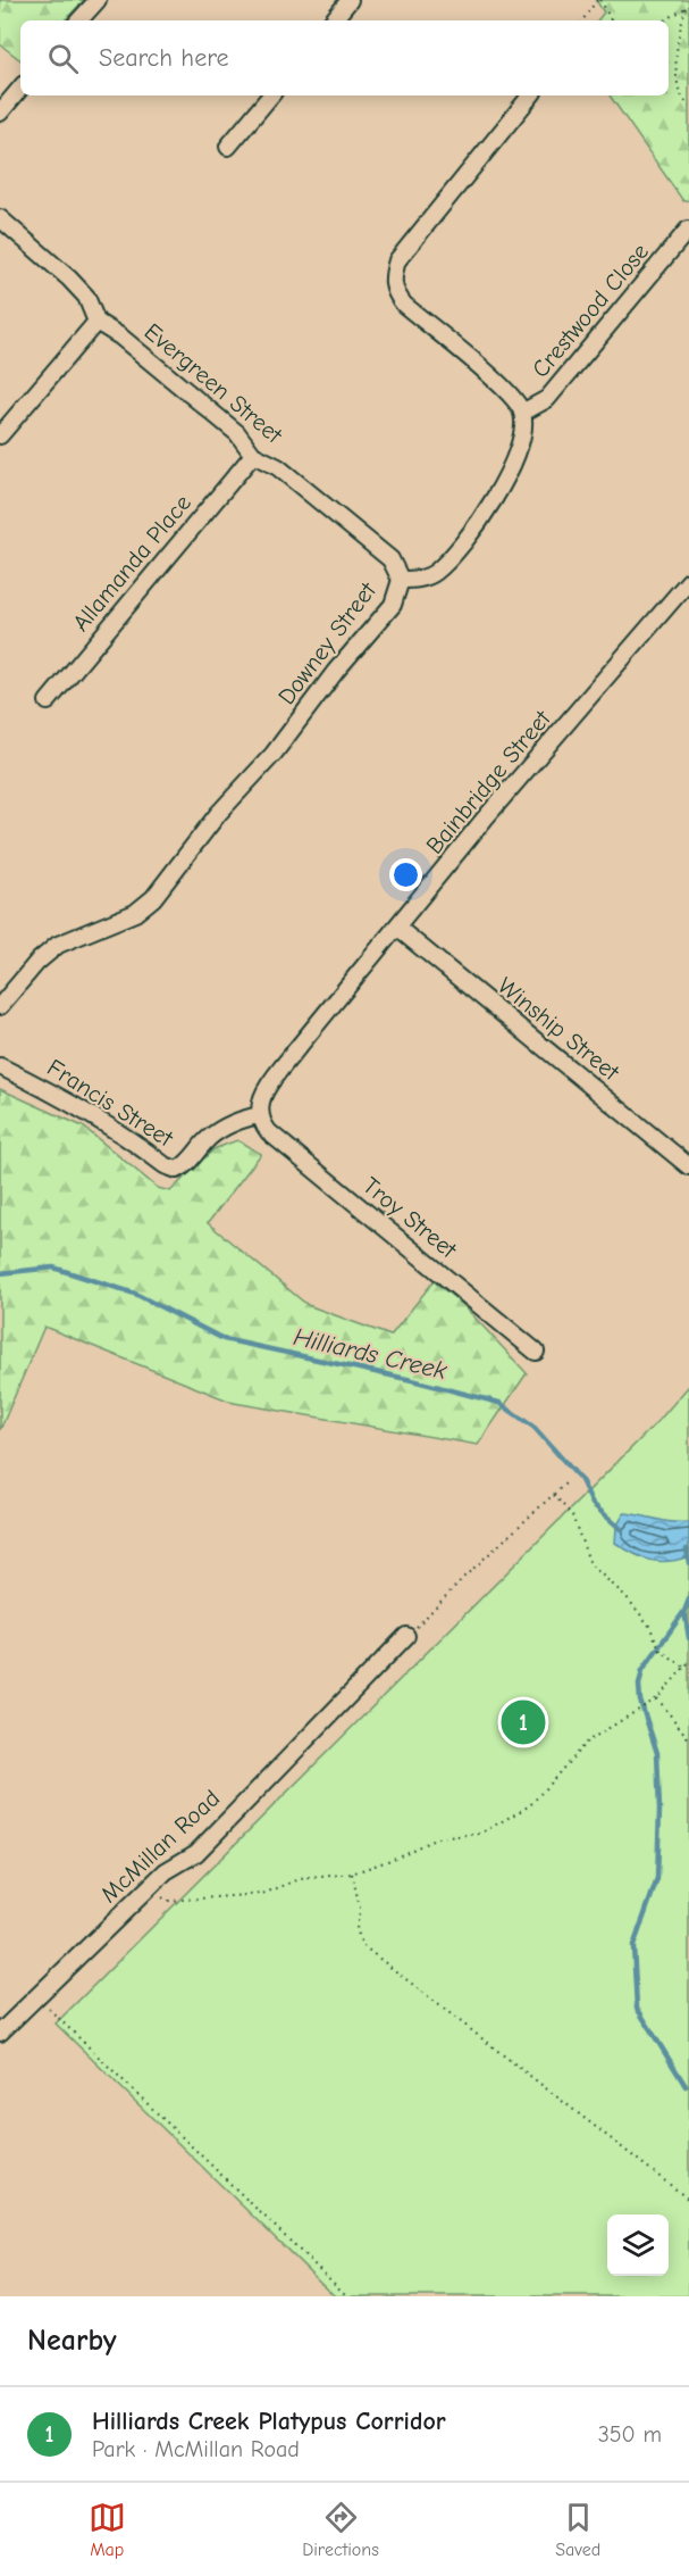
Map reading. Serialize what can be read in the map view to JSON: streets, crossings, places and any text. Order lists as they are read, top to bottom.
{
  "streets": {
    "street": [
      "Crestwood Close",
      "Evergreen Street",
      "Allamanda Place",
      "Downey Street",
      "Bainbridge Street",
      "Winship Street",
      "Francis Street",
      "Troy Street",
      "McMillan Road"
    ]
  },
  "crossings": [
    ["Crestwood Close", "Downey Street"],
    ["Evergreen Street", "Allamanda Place"],
    ["Evergreen Street", "Downey Street"],
    ["Bainbridge Street", "Winship Street"],
    ["Bainbridge Street", "Francis Street"],
    ["Bainbridge Street", "Troy Street"],
    ["Francis Street", "Troy Street"]
  ],
  "water": ["Hilliards Creek"],
  "page": {
    "search": "Search here",
    "pins": "1",
    "heading": "Nearby",
    "list": [
      {
        "mark": "1",
        "name": "Hilliards Creek Platypus Corridor",
        "note": "Park · McMillan Road",
        "value": "350 m"
      }
    ],
    "nav": ["Map", "Directions", "Saved"]
  }
}
